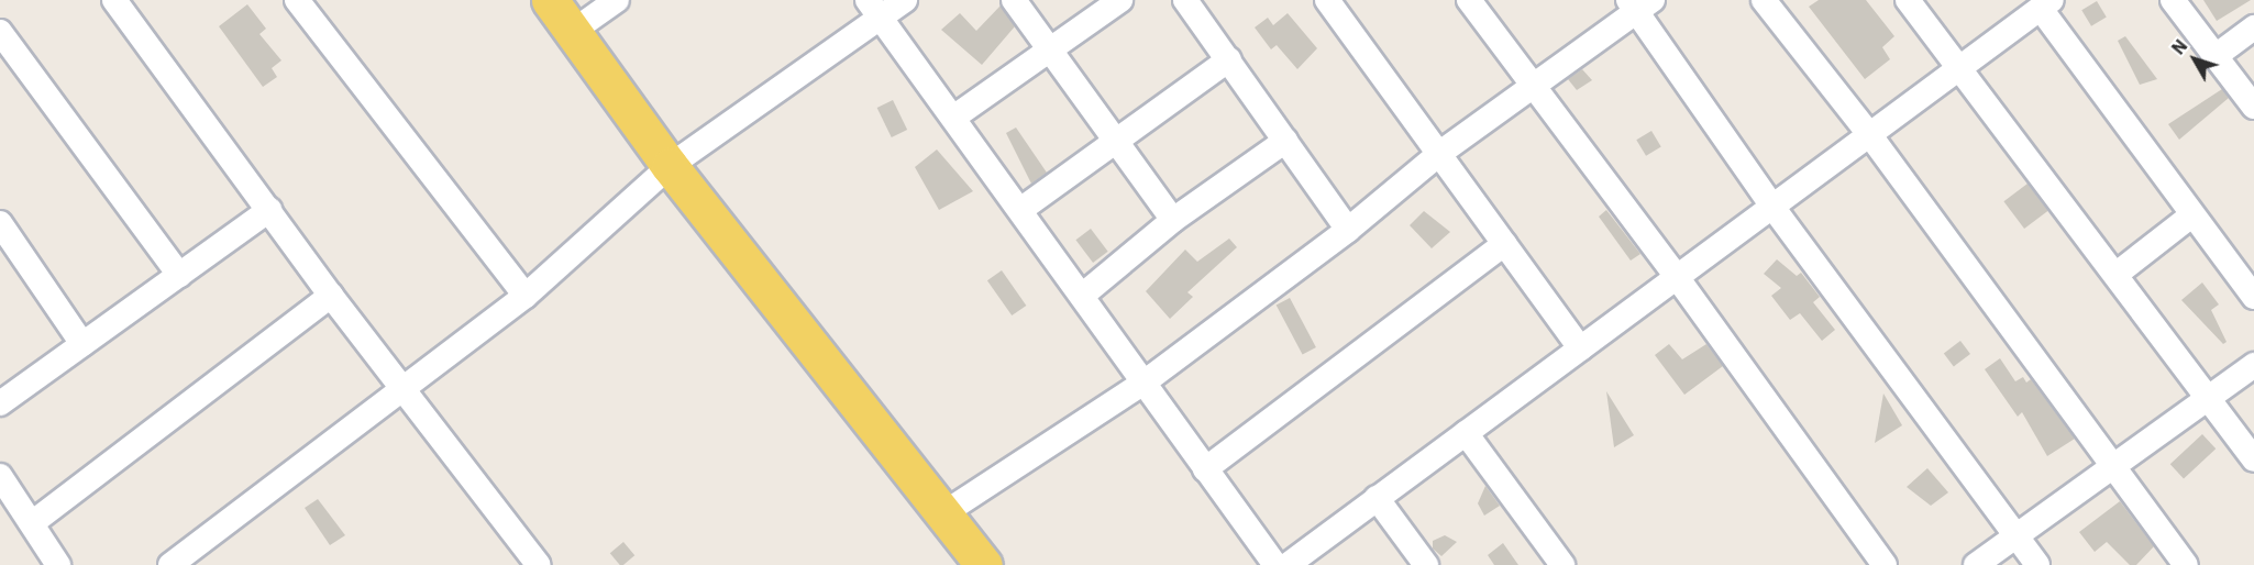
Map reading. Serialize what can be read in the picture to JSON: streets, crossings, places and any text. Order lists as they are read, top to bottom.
{
  "north": "top left"
}
